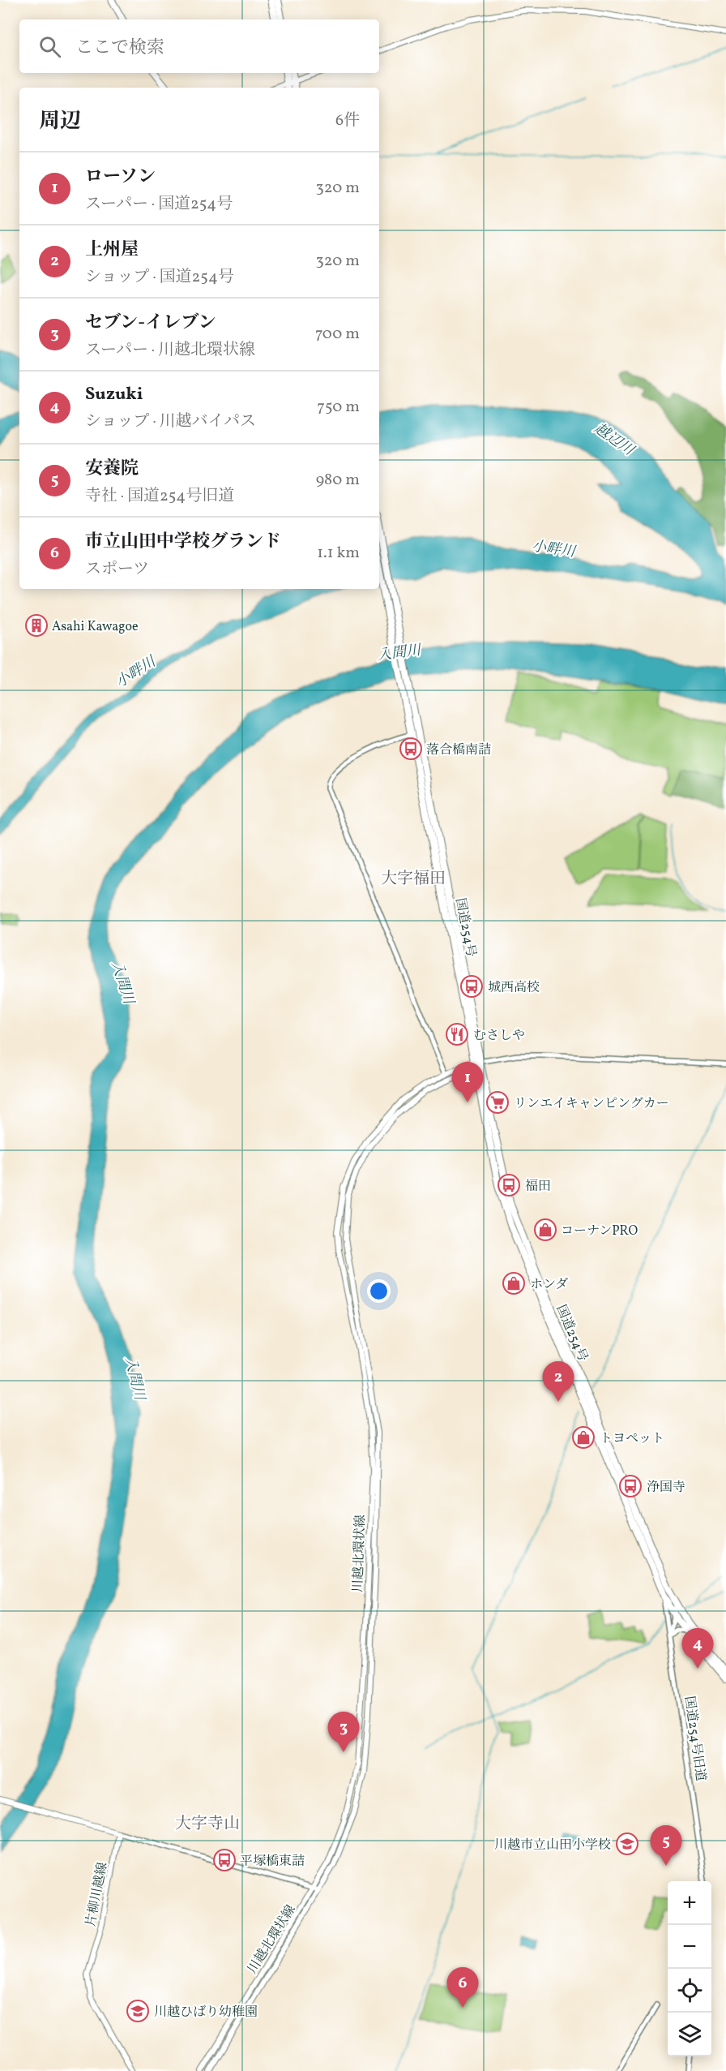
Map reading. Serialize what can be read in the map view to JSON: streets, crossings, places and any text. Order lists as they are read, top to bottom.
{
  "streets": {
    "highway": ["国道254号"],
    "main road": ["川越北環状線", "片柳川越線"],
    "street": ["国道254号旧道"]
  },
  "crossings": [
    ["国道254号", "川越北環状線"],
    ["国道254号", "国道254号旧道"]
  ],
  "districts": ["大字福田", "大字寺山"],
  "water": ["越辺川", "小畔川", "入間川"],
  "places": {
    "building": ["Asahi Kawagoe"],
    "bus stop": [
      "落合橋南詰",
      "城西高校",
      "福田",
      "浄国寺",
      "平塚橋東詰"
    ],
    "restaurant": ["むさしや"],
    "supermarket": ["リンエイキャンピングカー"],
    "shop": ["コーナンPRO", "ホンダ", "トヨペット"],
    "school or university": ["川越市立山田小学校", "川越ひばり幼稚園"]
  },
  "page": {
    "search": "ここで検索",
    "heading": ["周辺", "6件"],
    "list": [
      {
        "mark": "1",
        "name": "ローソン",
        "note": "スーパー · 国道254号",
        "value": "320 m"
      },
      {
        "mark": "2",
        "name": "上州屋",
        "note": "ショップ · 国道254号",
        "value": "320 m"
      },
      {
        "mark": "3",
        "name": "セブン-イレブン",
        "note": "スーパー · 川越北環状線",
        "value": "700 m"
      },
      {
        "mark": "4",
        "name": "Suzuki",
        "note": "ショップ · 川越バイパス",
        "value": "750 m"
      },
      {
        "mark": "5",
        "name": "安養院",
        "note": "寺社 · 国道254号旧道",
        "value": "980 m"
      },
      {
        "mark": "6",
        "name": "市立山田中学校グランド",
        "note": "スポーツ",
        "value": "1.1 km"
      }
    ],
    "pins": [
      "1",
      "2",
      "4",
      "3",
      "5",
      "6"
    ],
    "map_buttons": ["+", "−"]
  }
}
